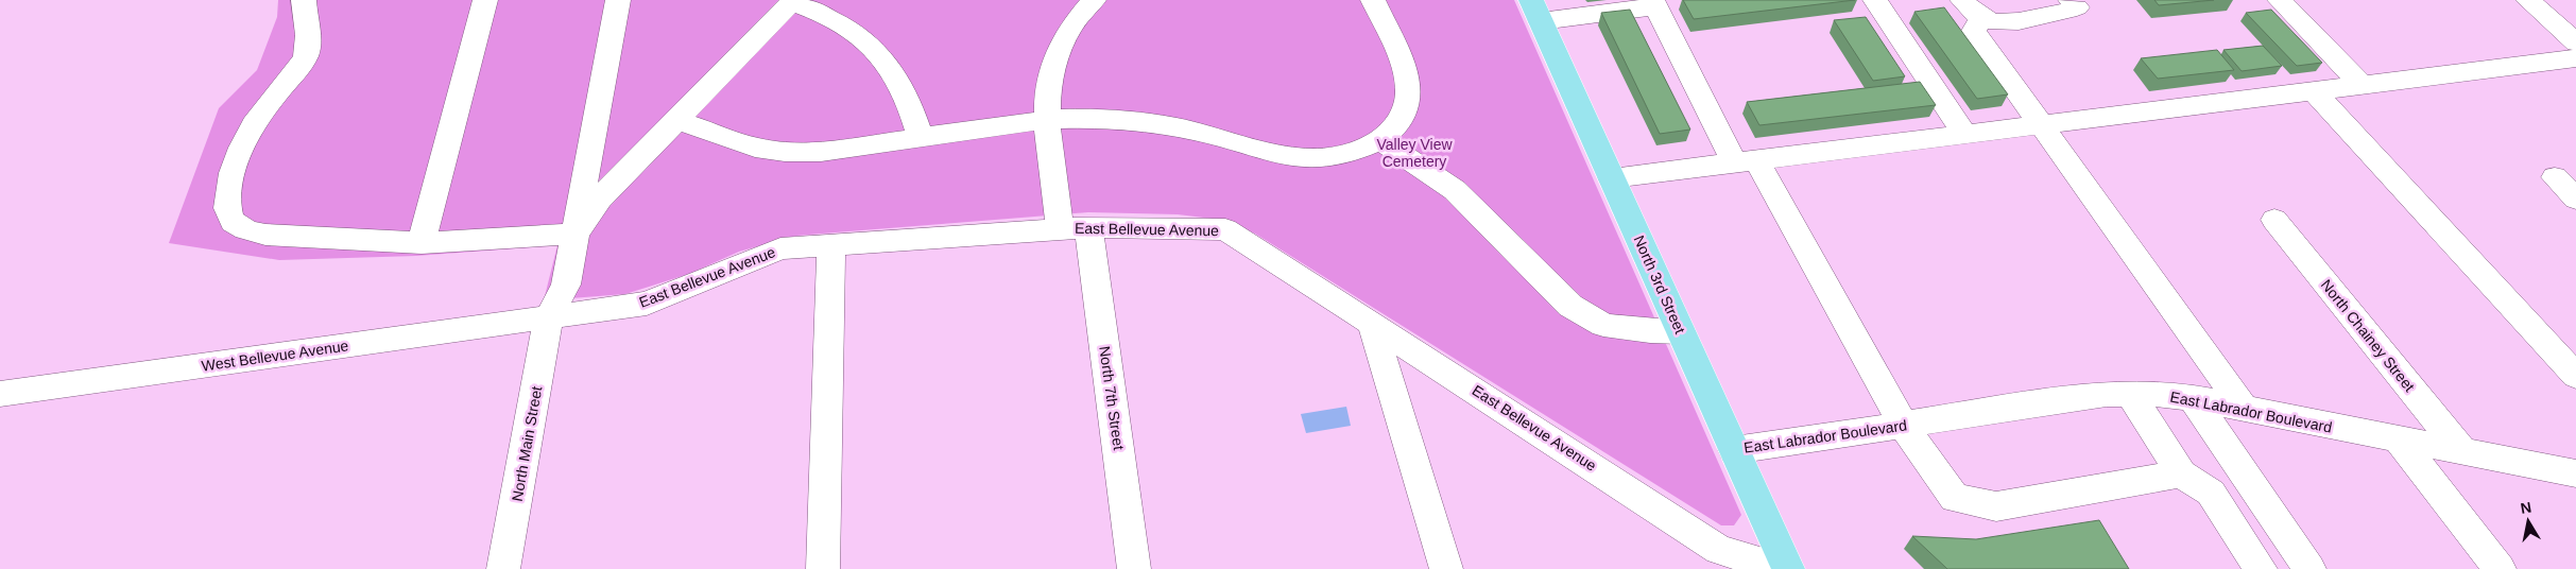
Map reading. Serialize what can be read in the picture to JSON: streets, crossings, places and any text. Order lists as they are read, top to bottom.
{
  "streets": {
    "main road": ["North 3rd Street"],
    "street": [
      "East Bellevue Avenue",
      "North Chainey Street",
      "West Bellevue Avenue",
      "North 7th Street",
      "East Labrador Boulevard",
      "North Main Street"
    ]
  },
  "crossings": [
    ["East Bellevue Avenue", "North 3rd Street"],
    ["East Bellevue Avenue", "West Bellevue Avenue"],
    ["East Bellevue Avenue", "North 7th Street"],
    ["East Bellevue Avenue", "North Main Street"],
    ["North 3rd Street", "East Labrador Boulevard"],
    ["North Chainey Street", "East Labrador Boulevard"],
    ["West Bellevue Avenue", "North Main Street"]
  ],
  "parks": ["Valley View Cemetery"],
  "north": "top"
}
